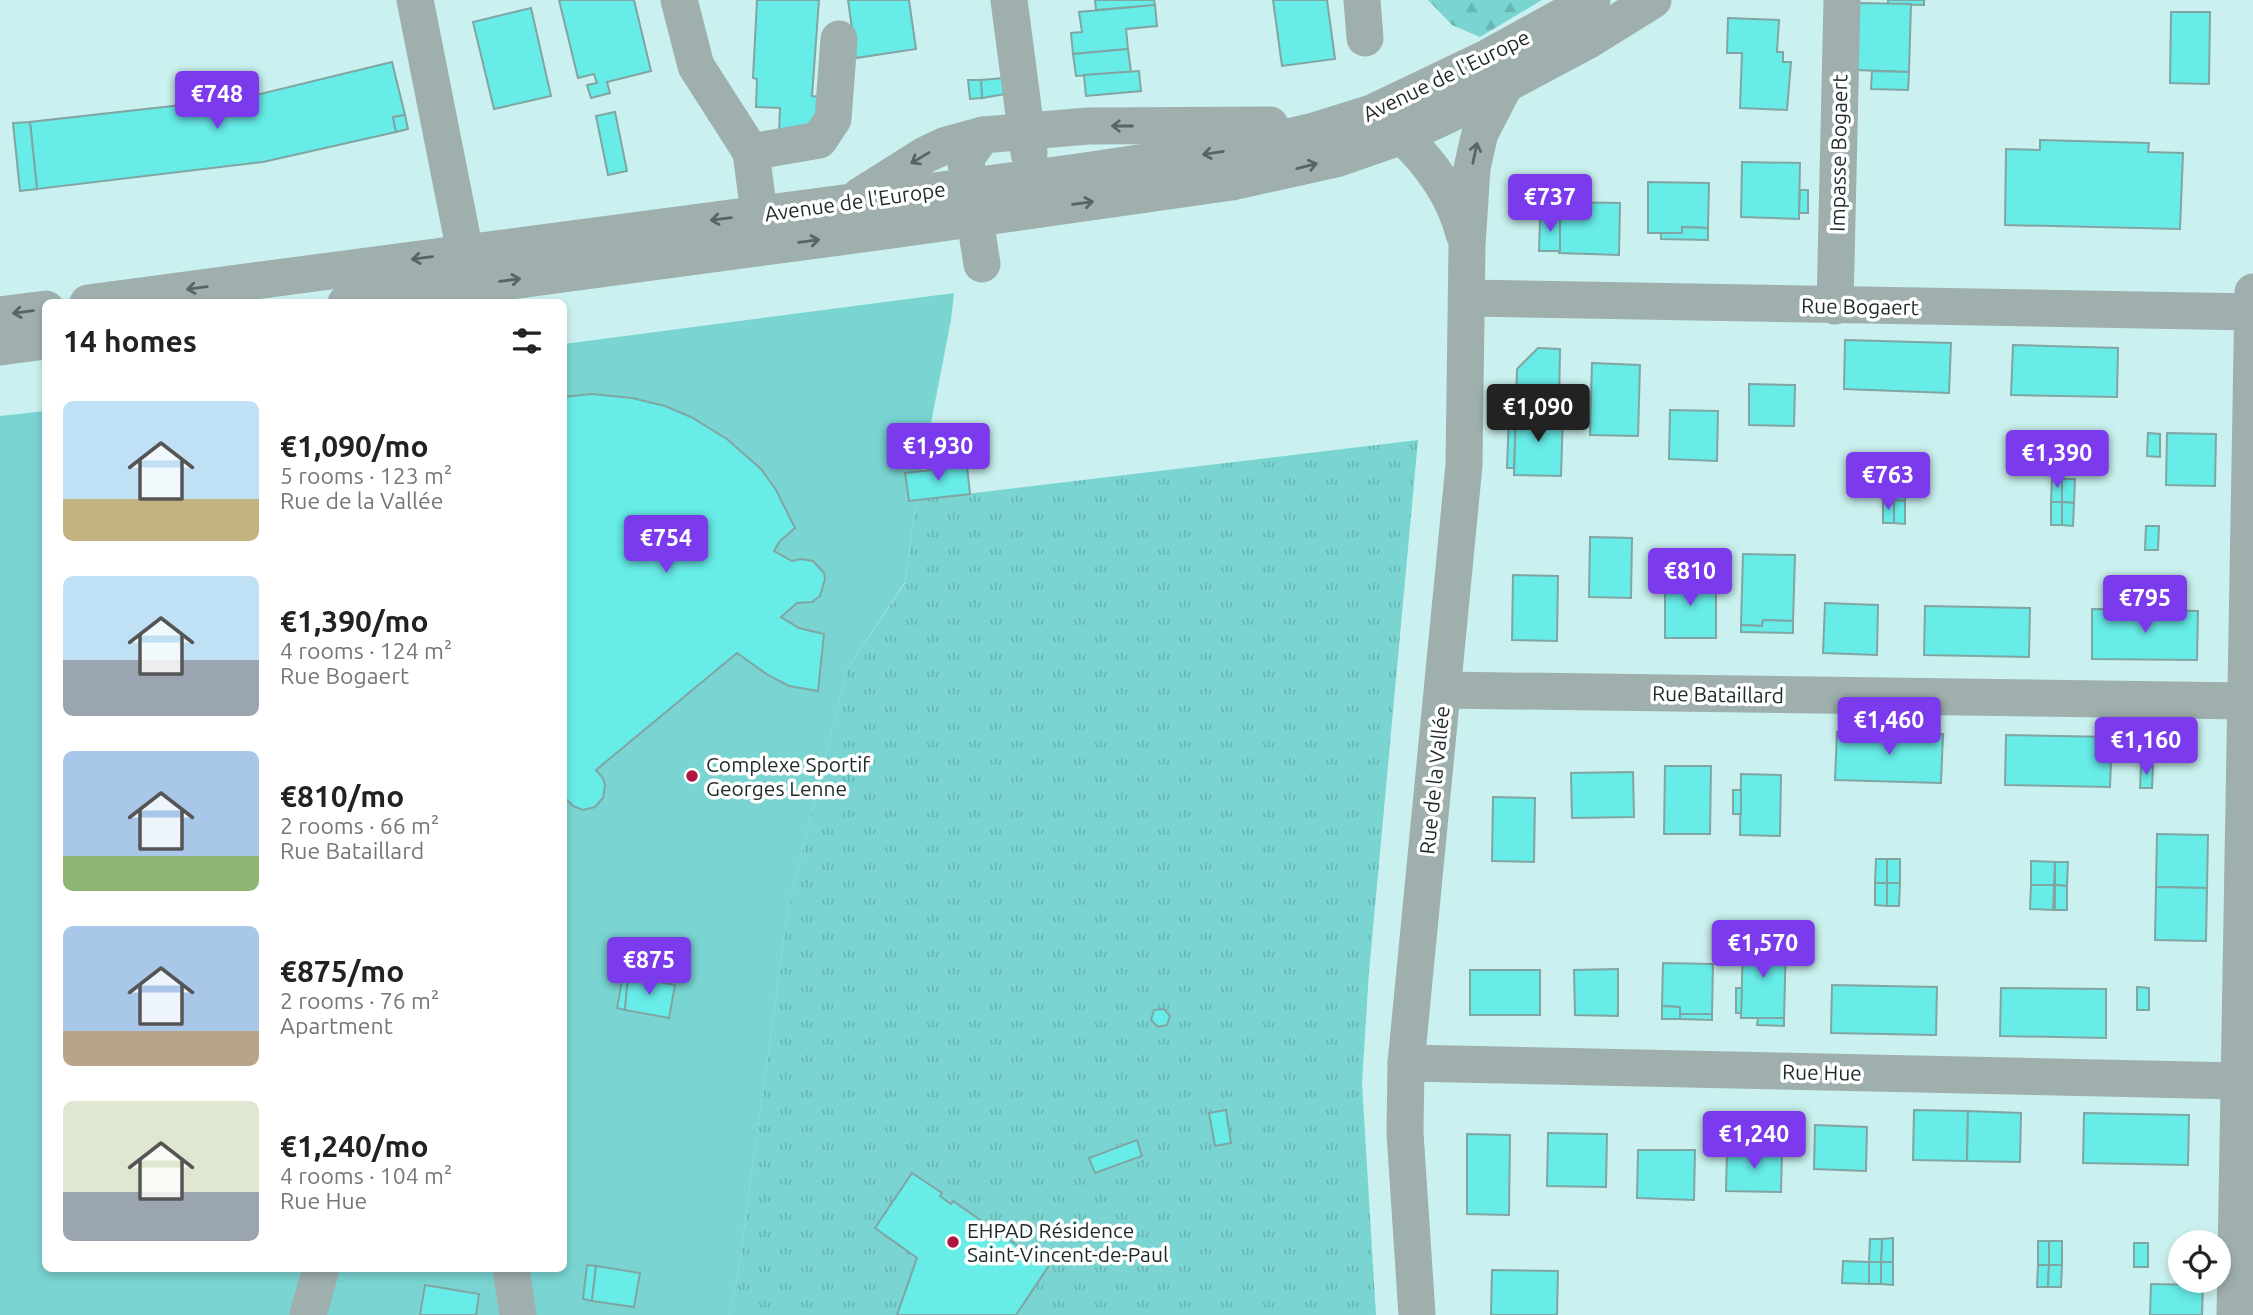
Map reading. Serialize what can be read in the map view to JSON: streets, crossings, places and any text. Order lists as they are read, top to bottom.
{
  "streets": {
    "street": [
      "Avenue de l'Europe",
      "Impasse Bogaert",
      "Rue Bogaert",
      "Rue Bataillard",
      "Rue de la Vallée",
      "Rue Hue"
    ]
  },
  "crossings": [
    ["Avenue de l'Europe", "Rue de la Vallée"],
    ["Impasse Bogaert", "Rue Bogaert"],
    ["Rue Bogaert", "Rue de la Vallée"],
    ["Rue Bataillard", "Rue de la Vallée"],
    ["Rue de la Vallée", "Rue Hue"]
  ],
  "places": ["Complexe Sportif Georges Lenne", "EHPAD Résidence Saint-Vincent-de-Paul"],
  "page": {
    "price": [
      "€748",
      "€737",
      "€1,090",
      "€1,930",
      "€1,390",
      "€763",
      "€754",
      "€810",
      "€795",
      "€1,460",
      "€1,160",
      "€1,570",
      "€875",
      "€1,240"
    ],
    "heading": "14 homes",
    "list": [
      {
        "name": "€1,090/mo",
        "note": "5 rooms · 123 m² · Rue de la Vallée"
      },
      {
        "name": "€1,390/mo",
        "note": "4 rooms · 124 m² · Rue Bogaert"
      },
      {
        "name": "€810/mo",
        "note": "2 rooms · 66 m² · Rue Bataillard"
      },
      {
        "name": "€875/mo",
        "note": "2 rooms · 76 m² · Apartment"
      },
      {
        "name": "€1,240/mo",
        "note": "4 rooms · 104 m² · Rue Hue"
      }
    ]
  }
}
